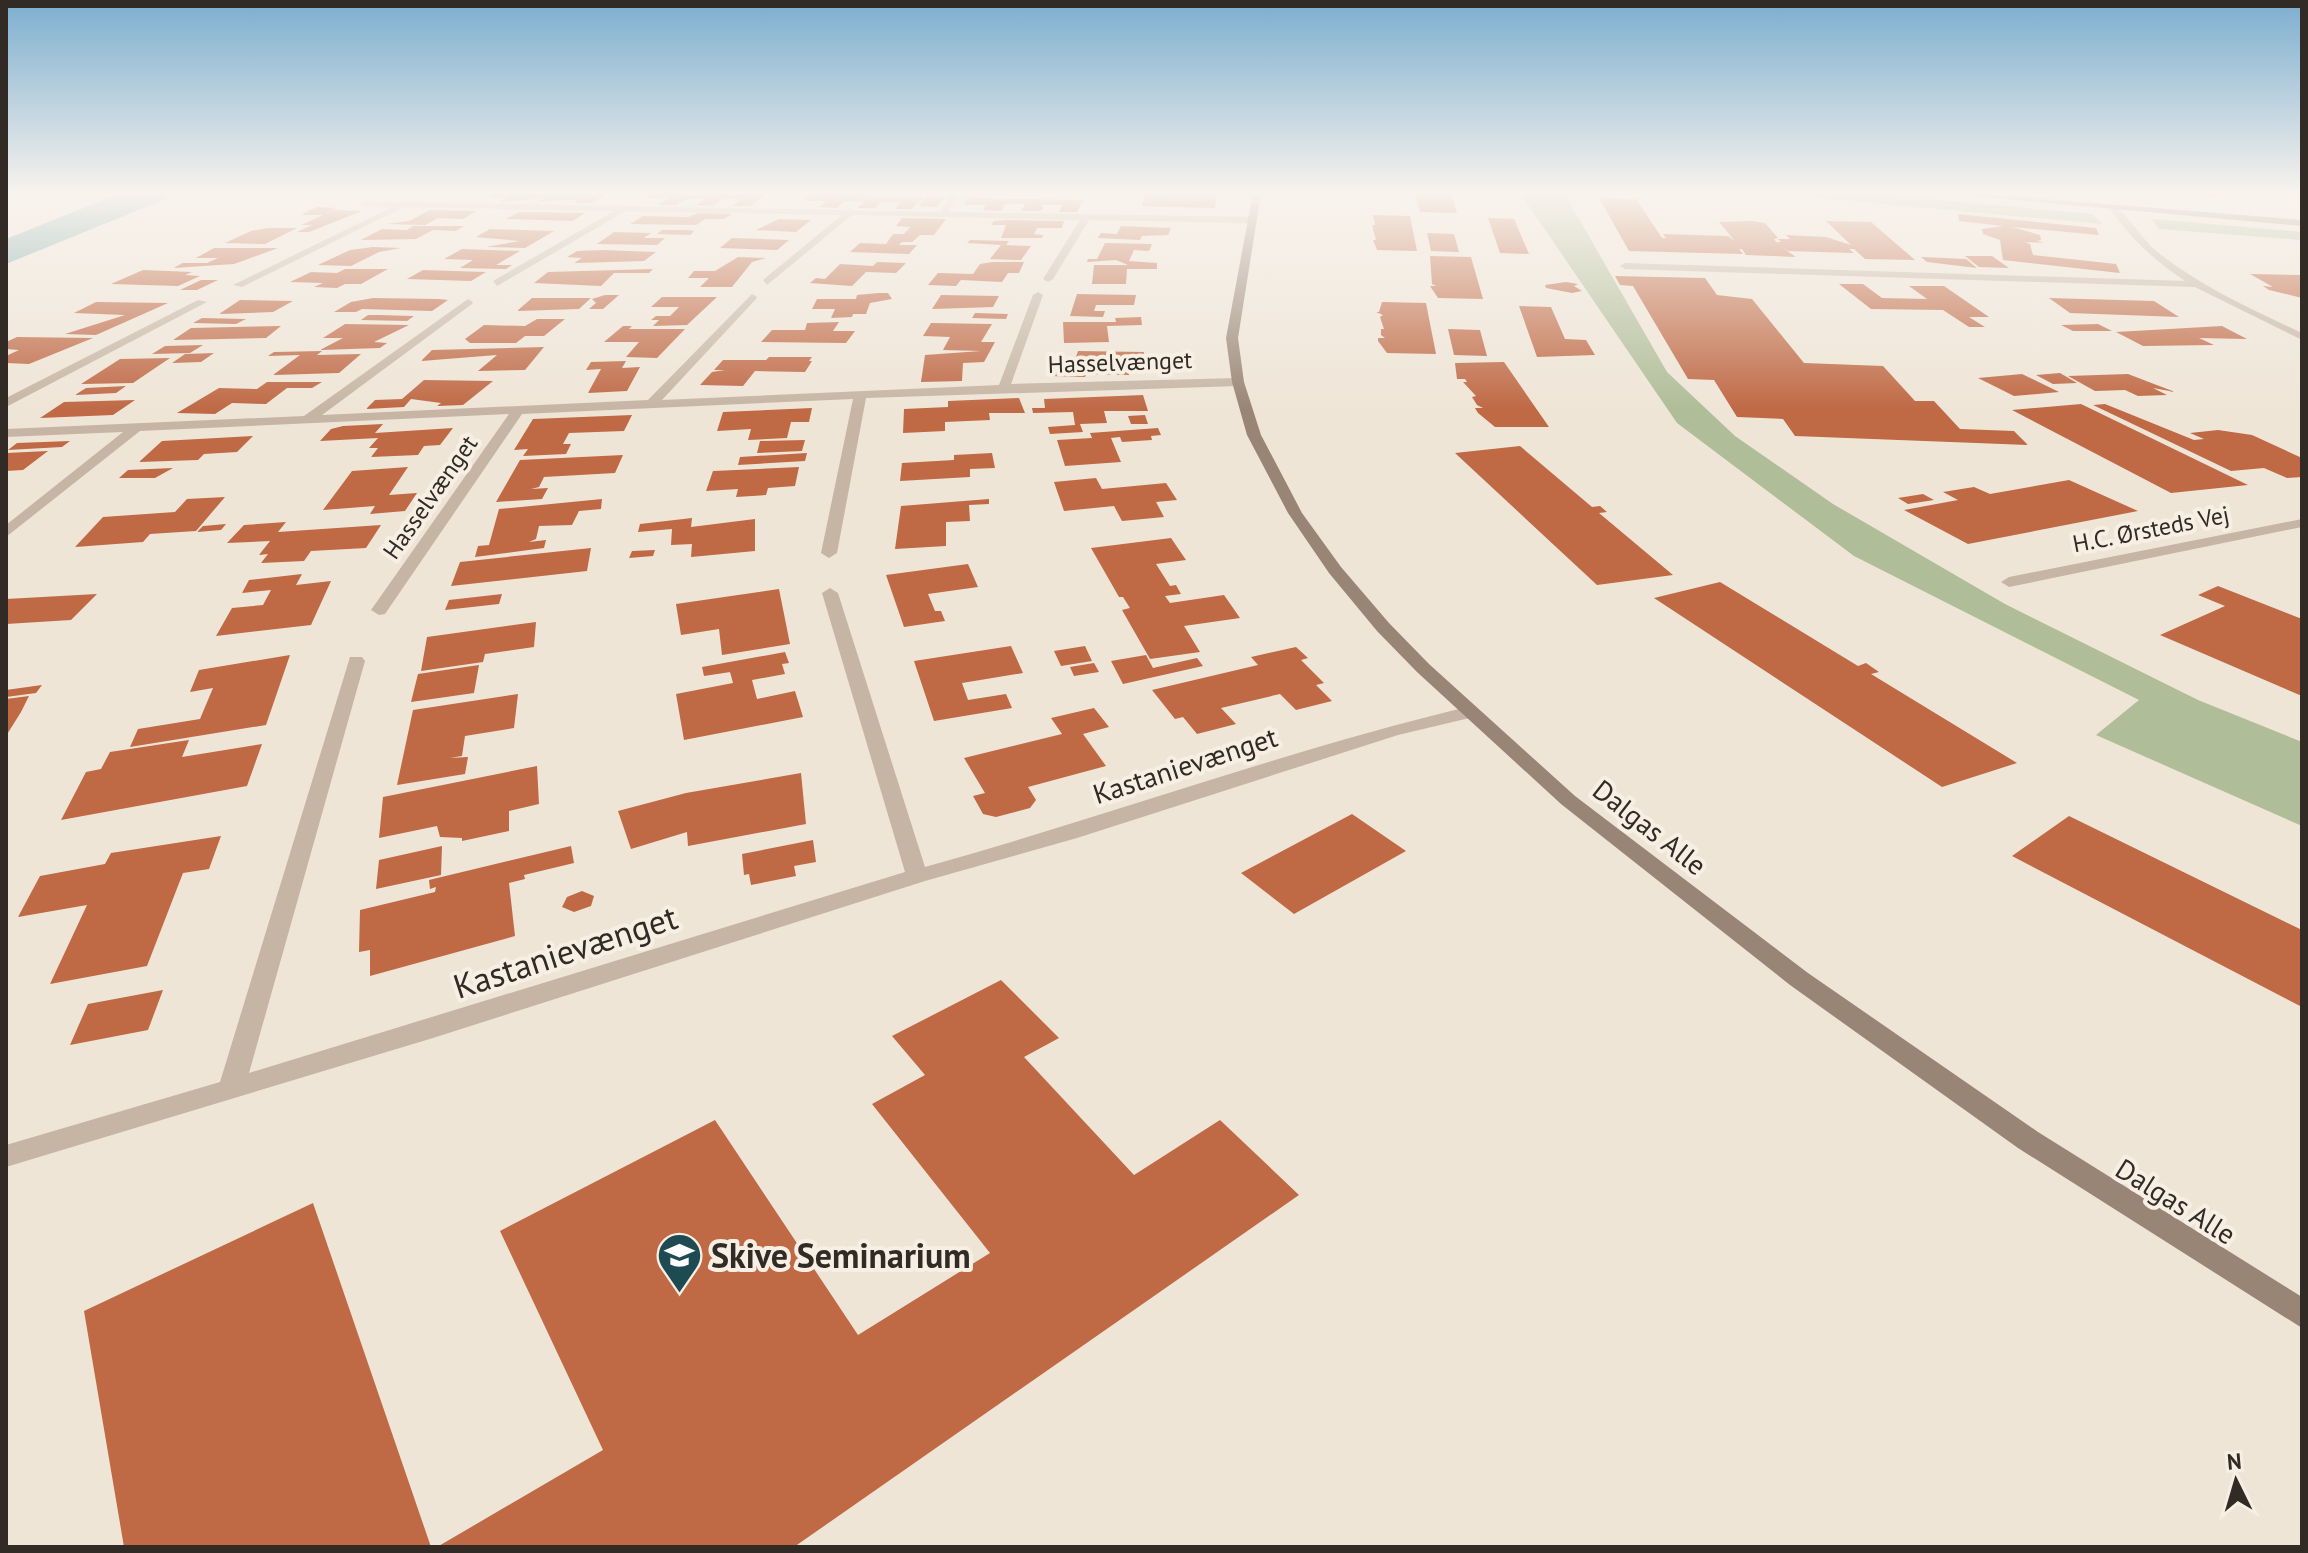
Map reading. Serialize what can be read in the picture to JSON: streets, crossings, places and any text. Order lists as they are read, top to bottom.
{
  "streets": {
    "street": [
      "Hasselvænget",
      "H.C. Ørsteds Vej",
      "Kastanievænget",
      "Dalgas Alle"
    ]
  },
  "crossings": [
    ["Hasselvænget", "Dalgas Alle"],
    ["Kastanievænget", "Dalgas Alle"]
  ],
  "places": {
    "school or university": ["Skive Seminarium"]
  },
  "north": "top"
}
